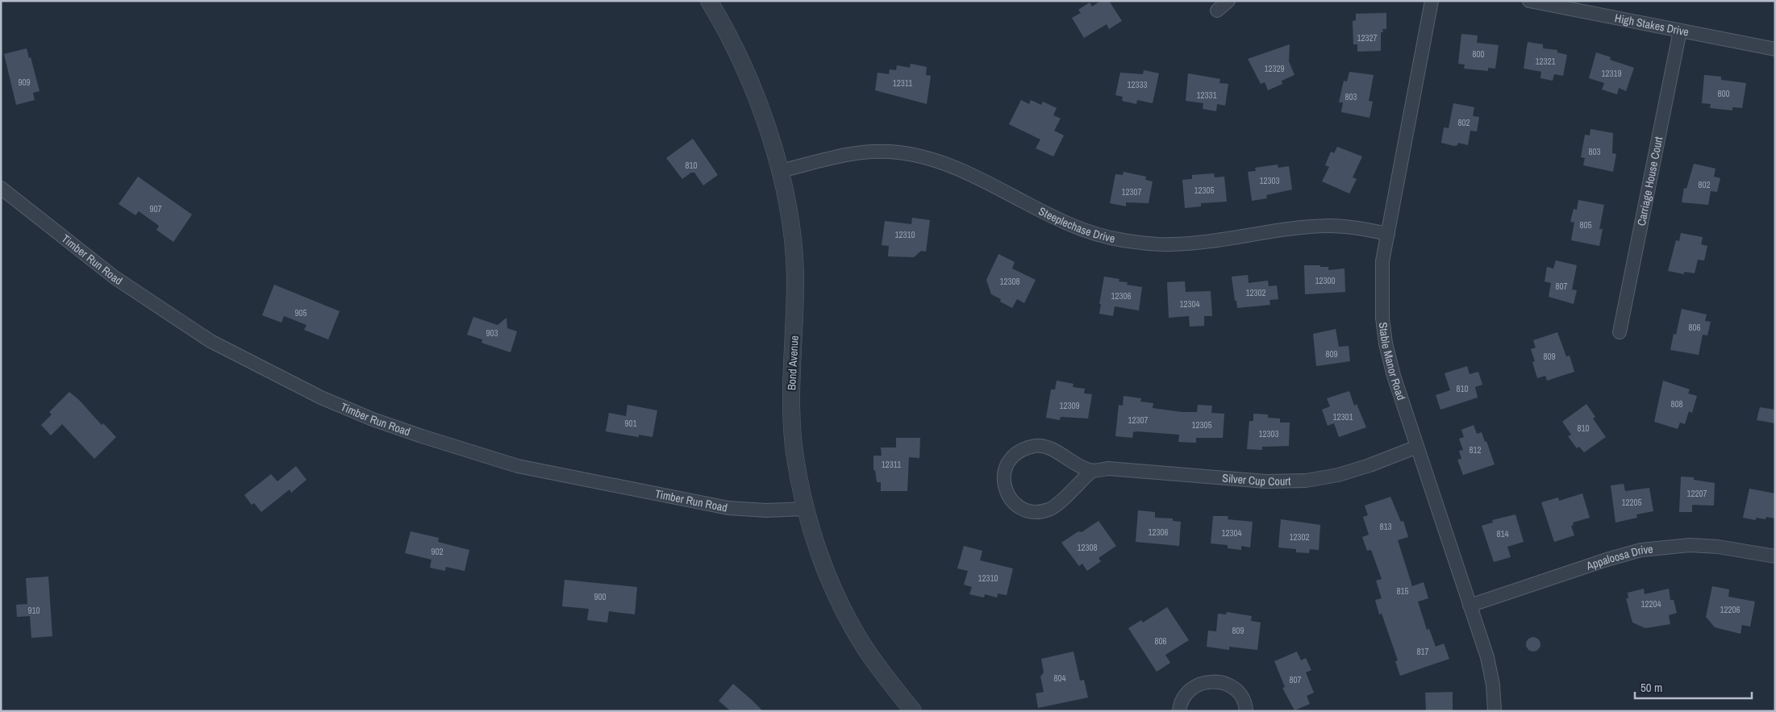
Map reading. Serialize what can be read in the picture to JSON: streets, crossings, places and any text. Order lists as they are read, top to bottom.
{
  "streets": {
    "street": [
      "High Stakes Drive",
      "Carriage House Court",
      "Steeplechase Drive",
      "Timber Run Road",
      "Stable Manor Road",
      "Bond Avenue",
      "Silver Cup Court",
      "Appaloosa Drive"
    ]
  },
  "crossings": [
    ["High Stakes Drive", "Carriage House Court"],
    ["Steeplechase Drive", "Stable Manor Road"],
    ["Steeplechase Drive", "Bond Avenue"],
    ["Timber Run Road", "Bond Avenue"],
    ["Stable Manor Road", "Silver Cup Court"],
    ["Stable Manor Road", "Appaloosa Drive"]
  ],
  "house_numbers": [
    "12327",
    "800",
    "12321",
    "12329",
    "12319",
    "909",
    "12311",
    "12333",
    "800",
    "12331",
    "803",
    "802",
    "803",
    "810",
    "12303",
    "802",
    "12305",
    "12307",
    "907",
    "805",
    "12310",
    "12300",
    "12308",
    "807",
    "12302",
    "12306",
    "12304",
    "905",
    "806",
    "903",
    "809",
    "809",
    "810",
    "808",
    "12309",
    "12301",
    "12307",
    "901",
    "12305",
    "810",
    "12303",
    "812",
    "12311",
    "12207",
    "12205",
    "813",
    "12306",
    "12304",
    "814",
    "12302",
    "12308",
    "902",
    "12310",
    "815",
    "900",
    "12204",
    "12206",
    "910",
    "809",
    "806",
    "817",
    "804",
    "807"
  ],
  "scale_bar": "50 m"
}
